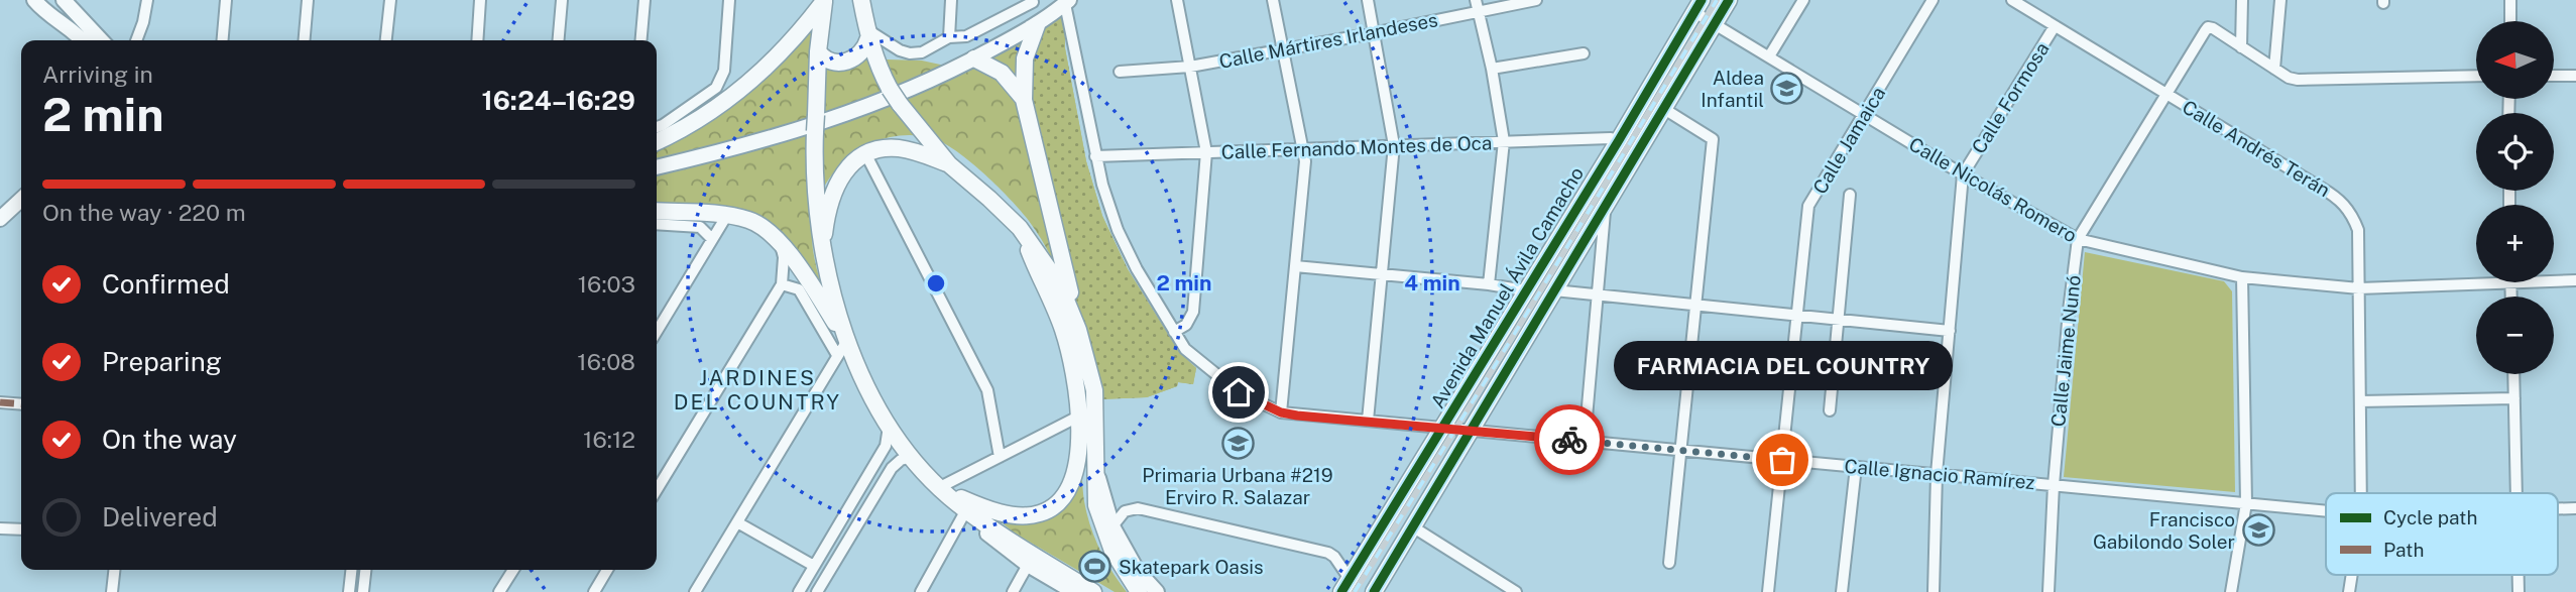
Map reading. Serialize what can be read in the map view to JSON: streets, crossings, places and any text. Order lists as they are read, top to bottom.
{
  "streets": {
    "main road": ["Avenida Manuel Ávila Camacho"],
    "street": [
      "Calle Mártires Irlandeses",
      "Calle Formosa",
      "Calle Jamaica",
      "Calle Fernando Montes de Oca",
      "Calle Andrés Terán",
      "Calle Nicolás Romero",
      "Calle Jaime Nunó",
      "Calle Ignacio Ramírez"
    ]
  },
  "crossings": [
    ["Calle Formosa", "Calle Andrés Terán"],
    ["Calle Formosa", "Calle Nicolás Romero"],
    ["Calle Formosa", "Calle Ignacio Ramírez"],
    ["Calle Jamaica", "Calle Nicolás Romero"],
    ["Calle Jamaica", "Calle Ignacio Ramírez"],
    ["Calle Fernando Montes de Oca", "Avenida Manuel Ávila Camacho"],
    ["Calle Fernando Montes de Oca", "Calle Ignacio Ramírez"],
    ["Calle Andrés Terán", "Calle Nicolás Romero"],
    ["Calle Andrés Terán", "Calle Jaime Nunó"],
    ["Calle Nicolás Romero", "Avenida Manuel Ávila Camacho"],
    ["Calle Nicolás Romero", "Calle Jaime Nunó"],
    ["Avenida Manuel Ávila Camacho", "Calle Ignacio Ramírez"],
    ["Calle Jaime Nunó", "Calle Ignacio Ramírez"]
  ],
  "districts": ["JARDINES DEL COUNTRY"],
  "places": {
    "school or university": ["Aldea Infantil", "Primaria Urbana #219 Erviro R. Salazar", "Francisco Gabilondo Soler"],
    "other": ["FARMACIA DEL COUNTRY"],
    "sports": ["Skatepark Oasis"]
  },
  "legend": ["Cycle path", "Path"],
  "north": "left",
  "page": {
    "map_buttons": ["+", "−"],
    "heading": ["2 min", "Arriving in", "16:24–16:29"],
    "bar": "On the way · 220 m",
    "list": [
      ["Confirmed", "16:03"],
      ["Preparing", "16:08"],
      ["On the way", "16:12"],
      "Delivered"
    ],
    "bubble": "FARMACIA DEL COUNTRY"
  },
  "rings": ["2 min", "4 min"]
}
